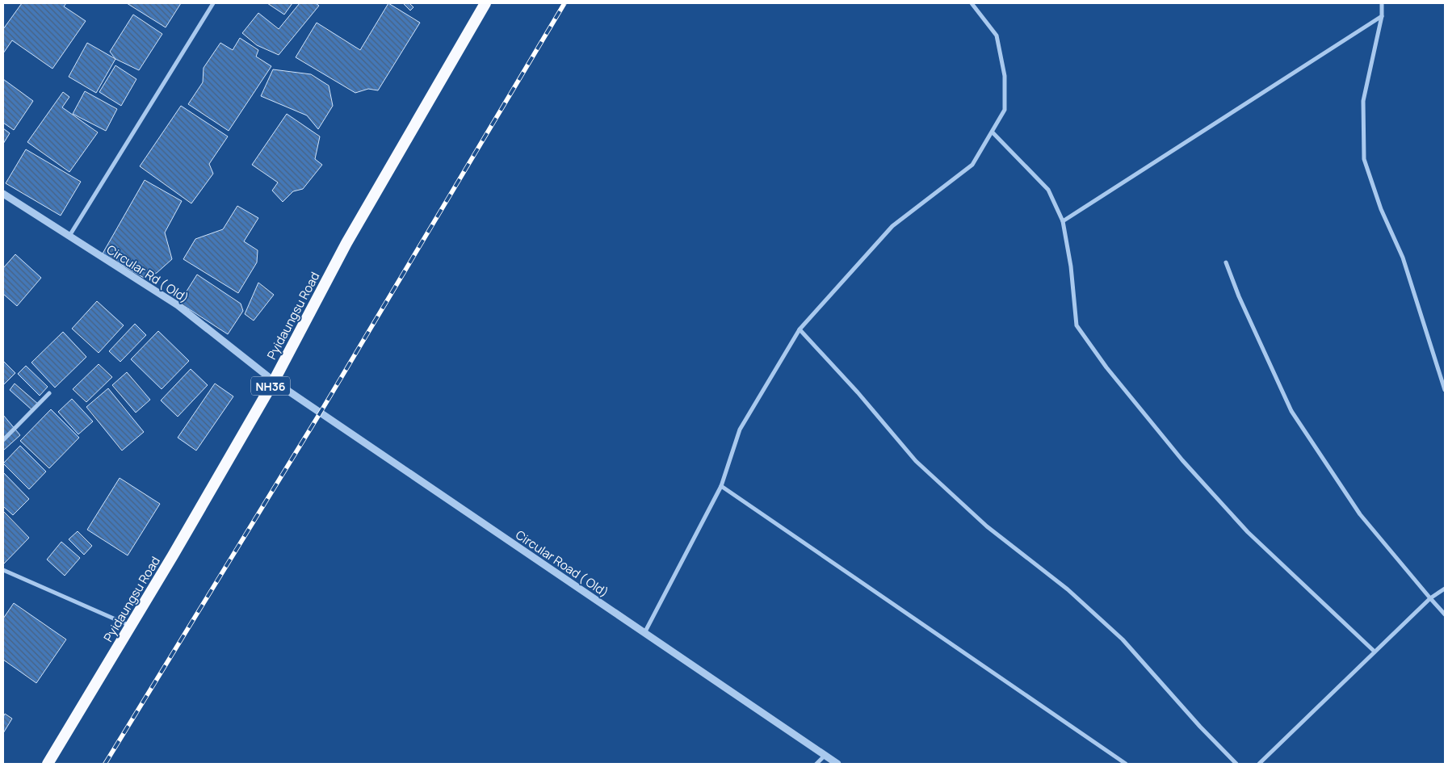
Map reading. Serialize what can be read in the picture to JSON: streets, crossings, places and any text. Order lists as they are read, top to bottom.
{
  "streets": {
    "highway": ["Pyidaungsu Road", "NH36"],
    "street": ["Circular Rd ( Old)", "Circular Road ( Old)"]
  },
  "crossings": [
    ["Circular Rd ( Old)", "Pyidaungsu Road"],
    ["Circular Rd ( Old)", "Circular Road ( Old)"],
    ["Pyidaungsu Road", "Circular Road ( Old)"]
  ]
}
